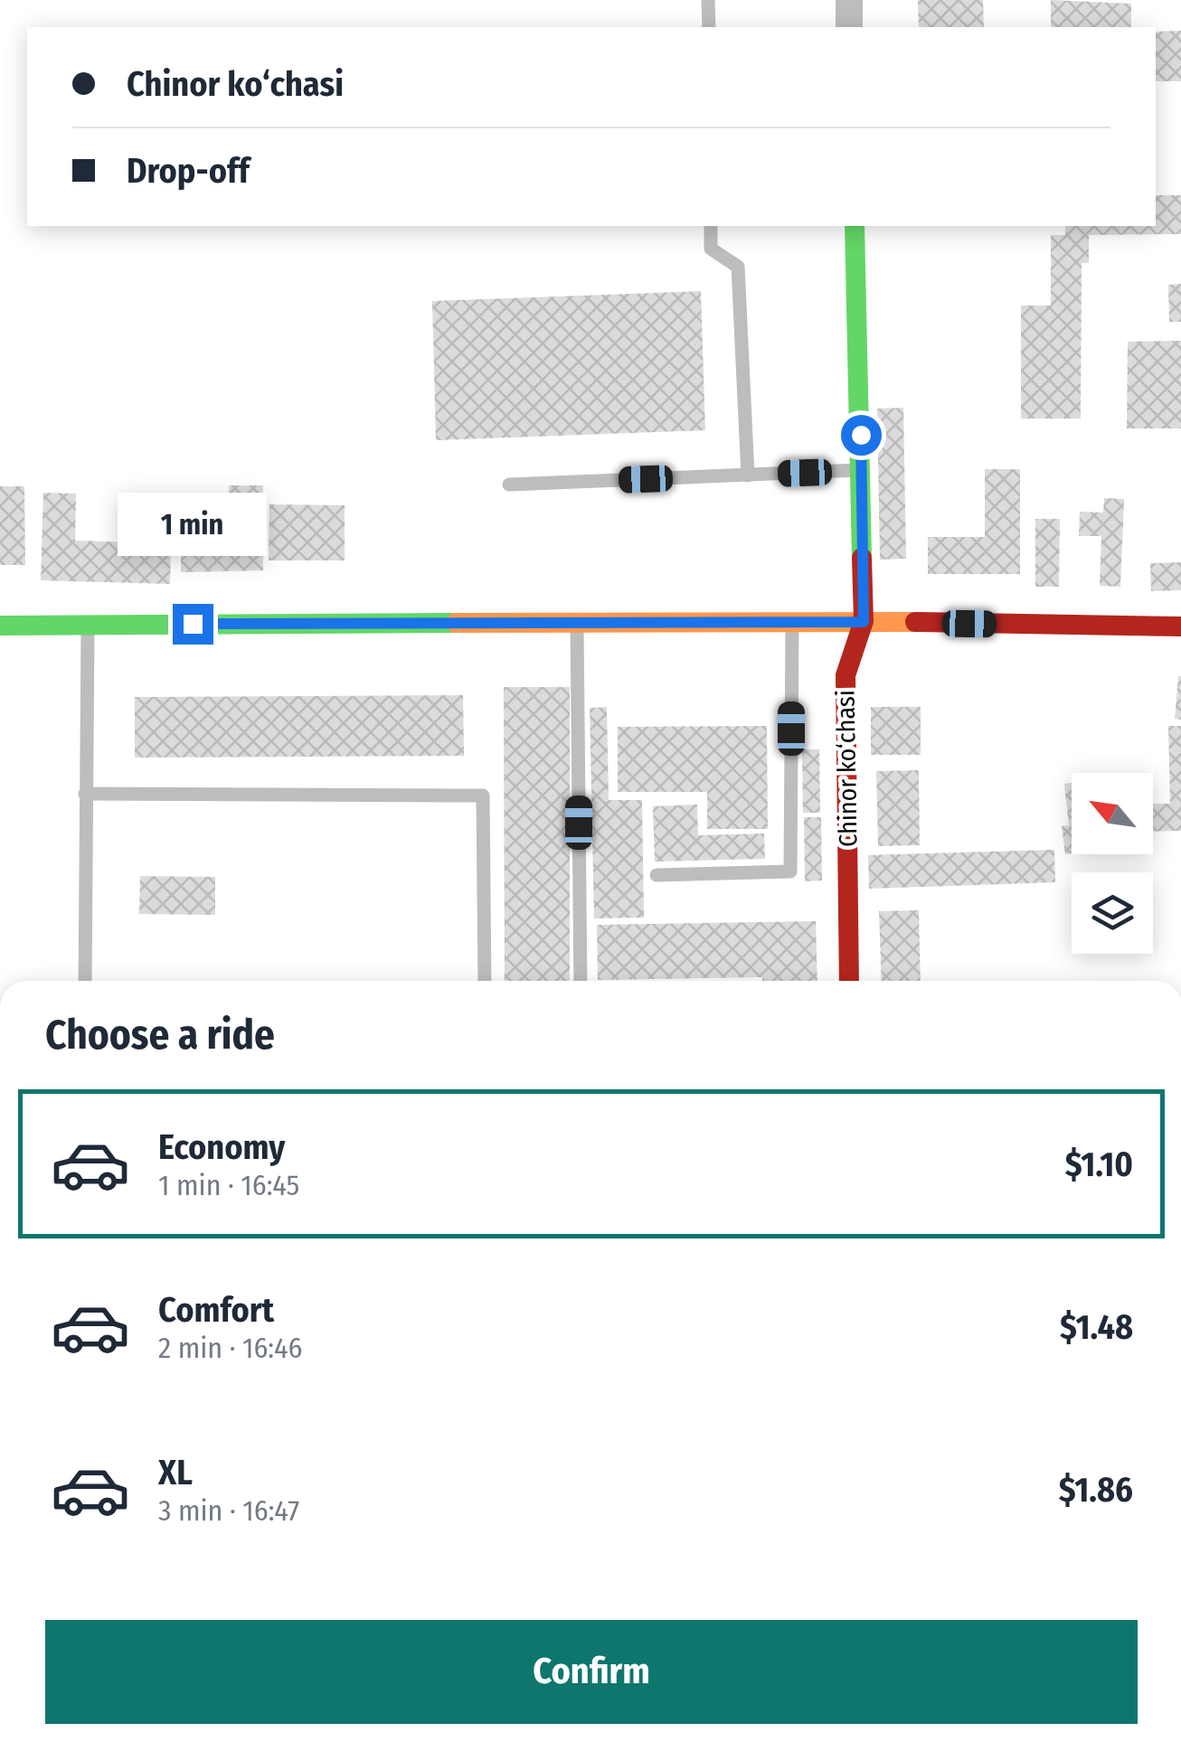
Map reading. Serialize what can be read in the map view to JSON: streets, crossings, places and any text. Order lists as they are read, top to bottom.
{
  "streets": {
    "main road": ["Chinor ko‘chasi"]
  },
  "north": "top left",
  "page": {
    "banner": ["Chinor ko‘chasi", "Drop-off"],
    "bubble": "1 min",
    "heading": "Choose a ride",
    "list": [
      {
        "name": "Economy",
        "note": "1 min · 16:45",
        "value": "$1.10"
      },
      {
        "name": "Comfort",
        "note": "2 min · 16:46",
        "value": "$1.48"
      },
      {
        "name": "XL",
        "note": "3 min · 16:47",
        "value": "$1.86"
      }
    ],
    "buttons": "Confirm"
  }
}
